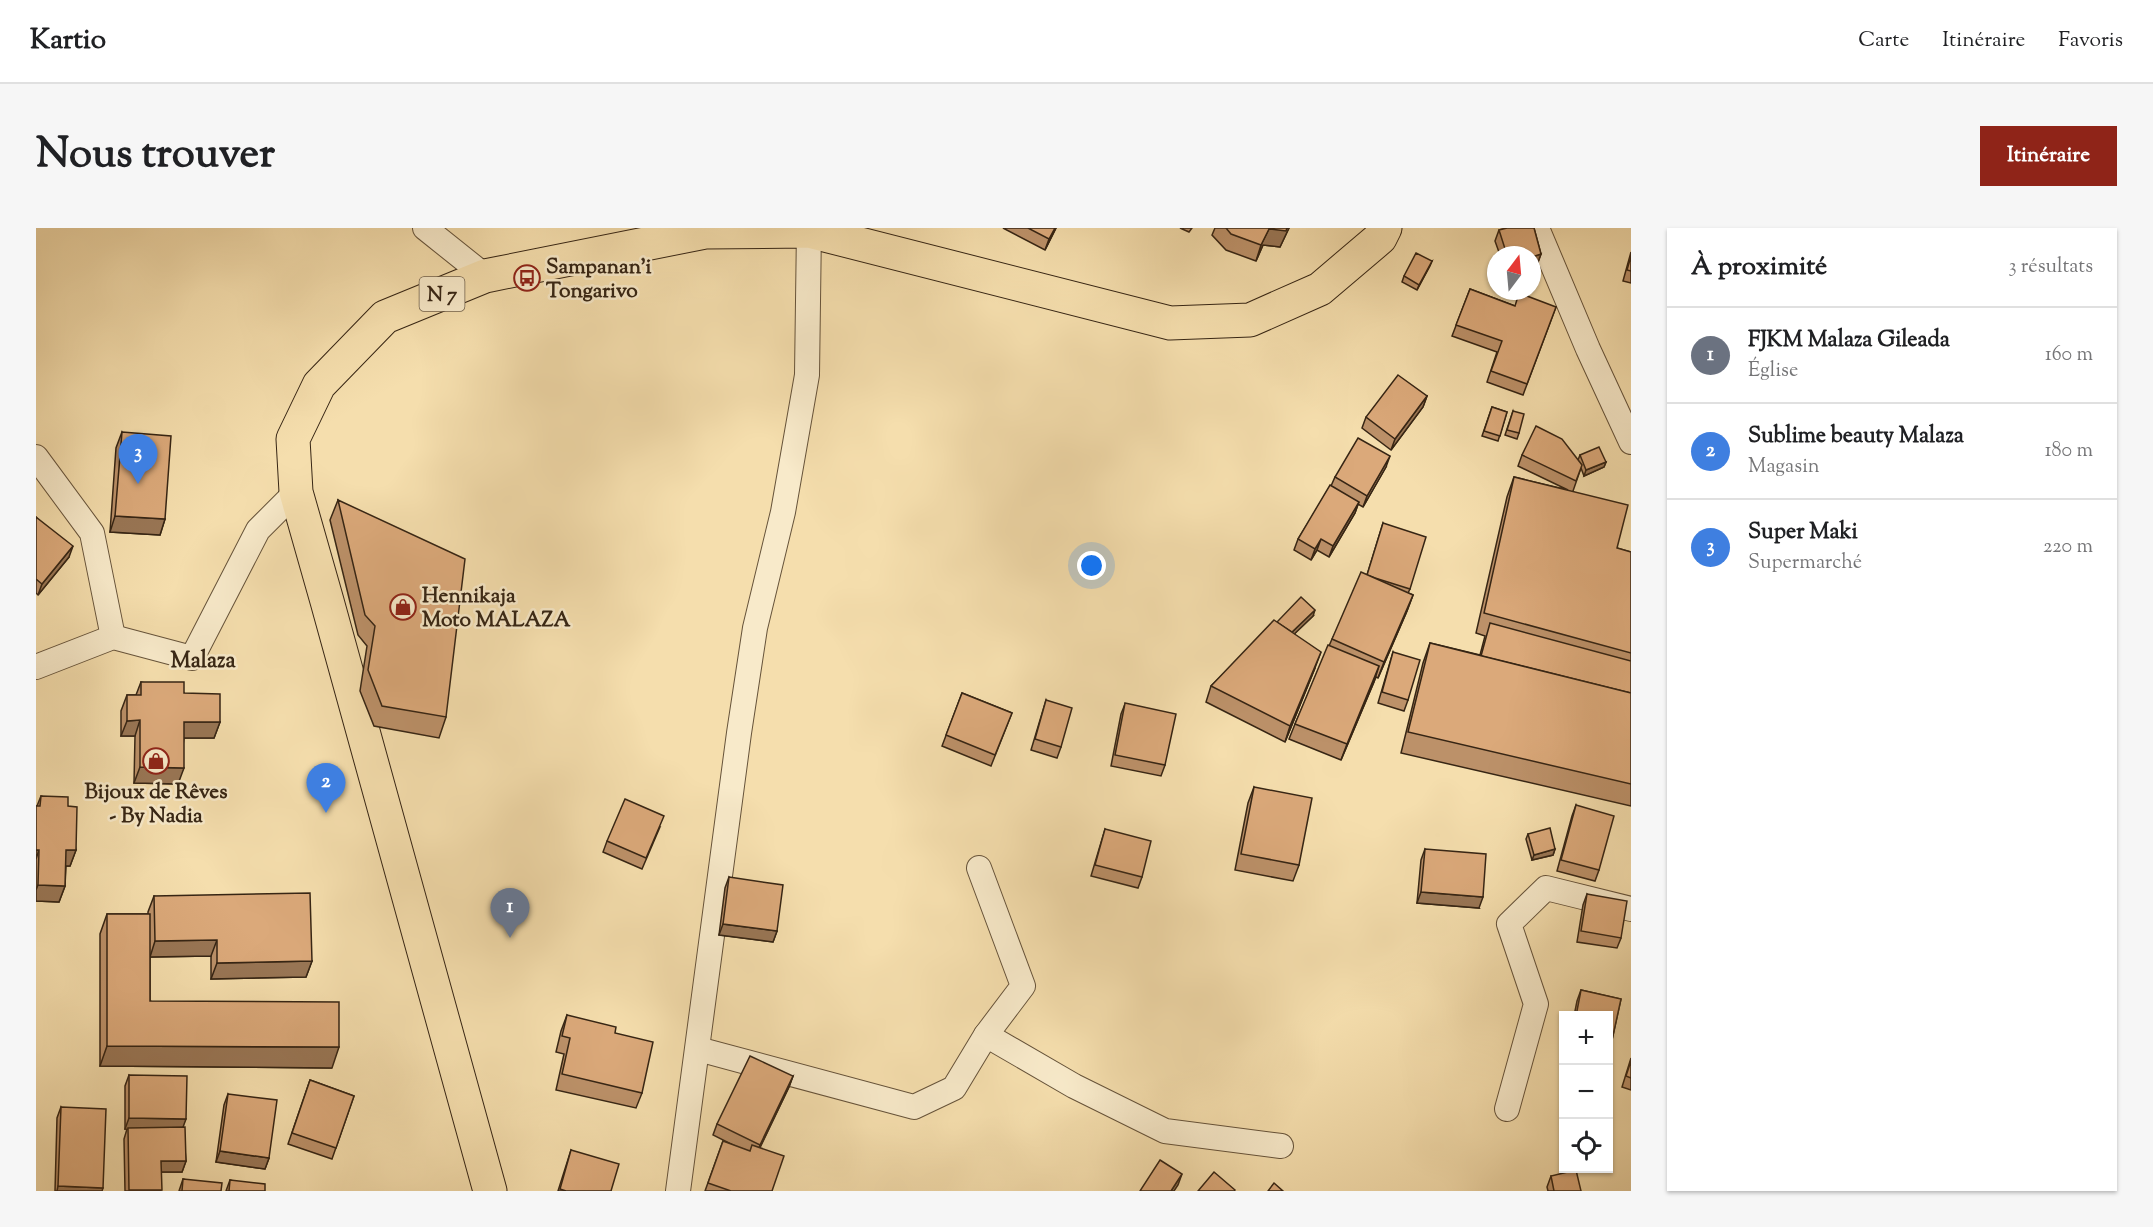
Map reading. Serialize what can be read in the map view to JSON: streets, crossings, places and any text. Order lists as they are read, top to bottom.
{
  "streets": {
    "main road": ["N 7"]
  },
  "districts": ["Malaza"],
  "places": {
    "bus stop": ["Sampanan'i Tongarivo"],
    "shop": ["Hennikaja Moto MALAZA", "Bijoux de Rêves - By Nadia"]
  },
  "north": "top",
  "page": {
    "header": "Kartio",
    "nav": ["Carte", "Itinéraire", "Favoris"],
    "title": "Nous trouver",
    "buttons": "Itinéraire",
    "heading": ["À proximité", "3 résultats"],
    "list": [
      {
        "mark": "1",
        "name": "FJKM Malaza Gileada",
        "note": "Église",
        "value": "160 m"
      },
      {
        "mark": "2",
        "name": "Sublime beauty Malaza",
        "note": "Magasin",
        "value": "180 m"
      },
      {
        "mark": "3",
        "name": "Super Maki",
        "note": "Supermarché",
        "value": "220 m"
      }
    ],
    "pins": ["3", "2", "1"],
    "map_buttons": ["+", "−"]
  }
}
